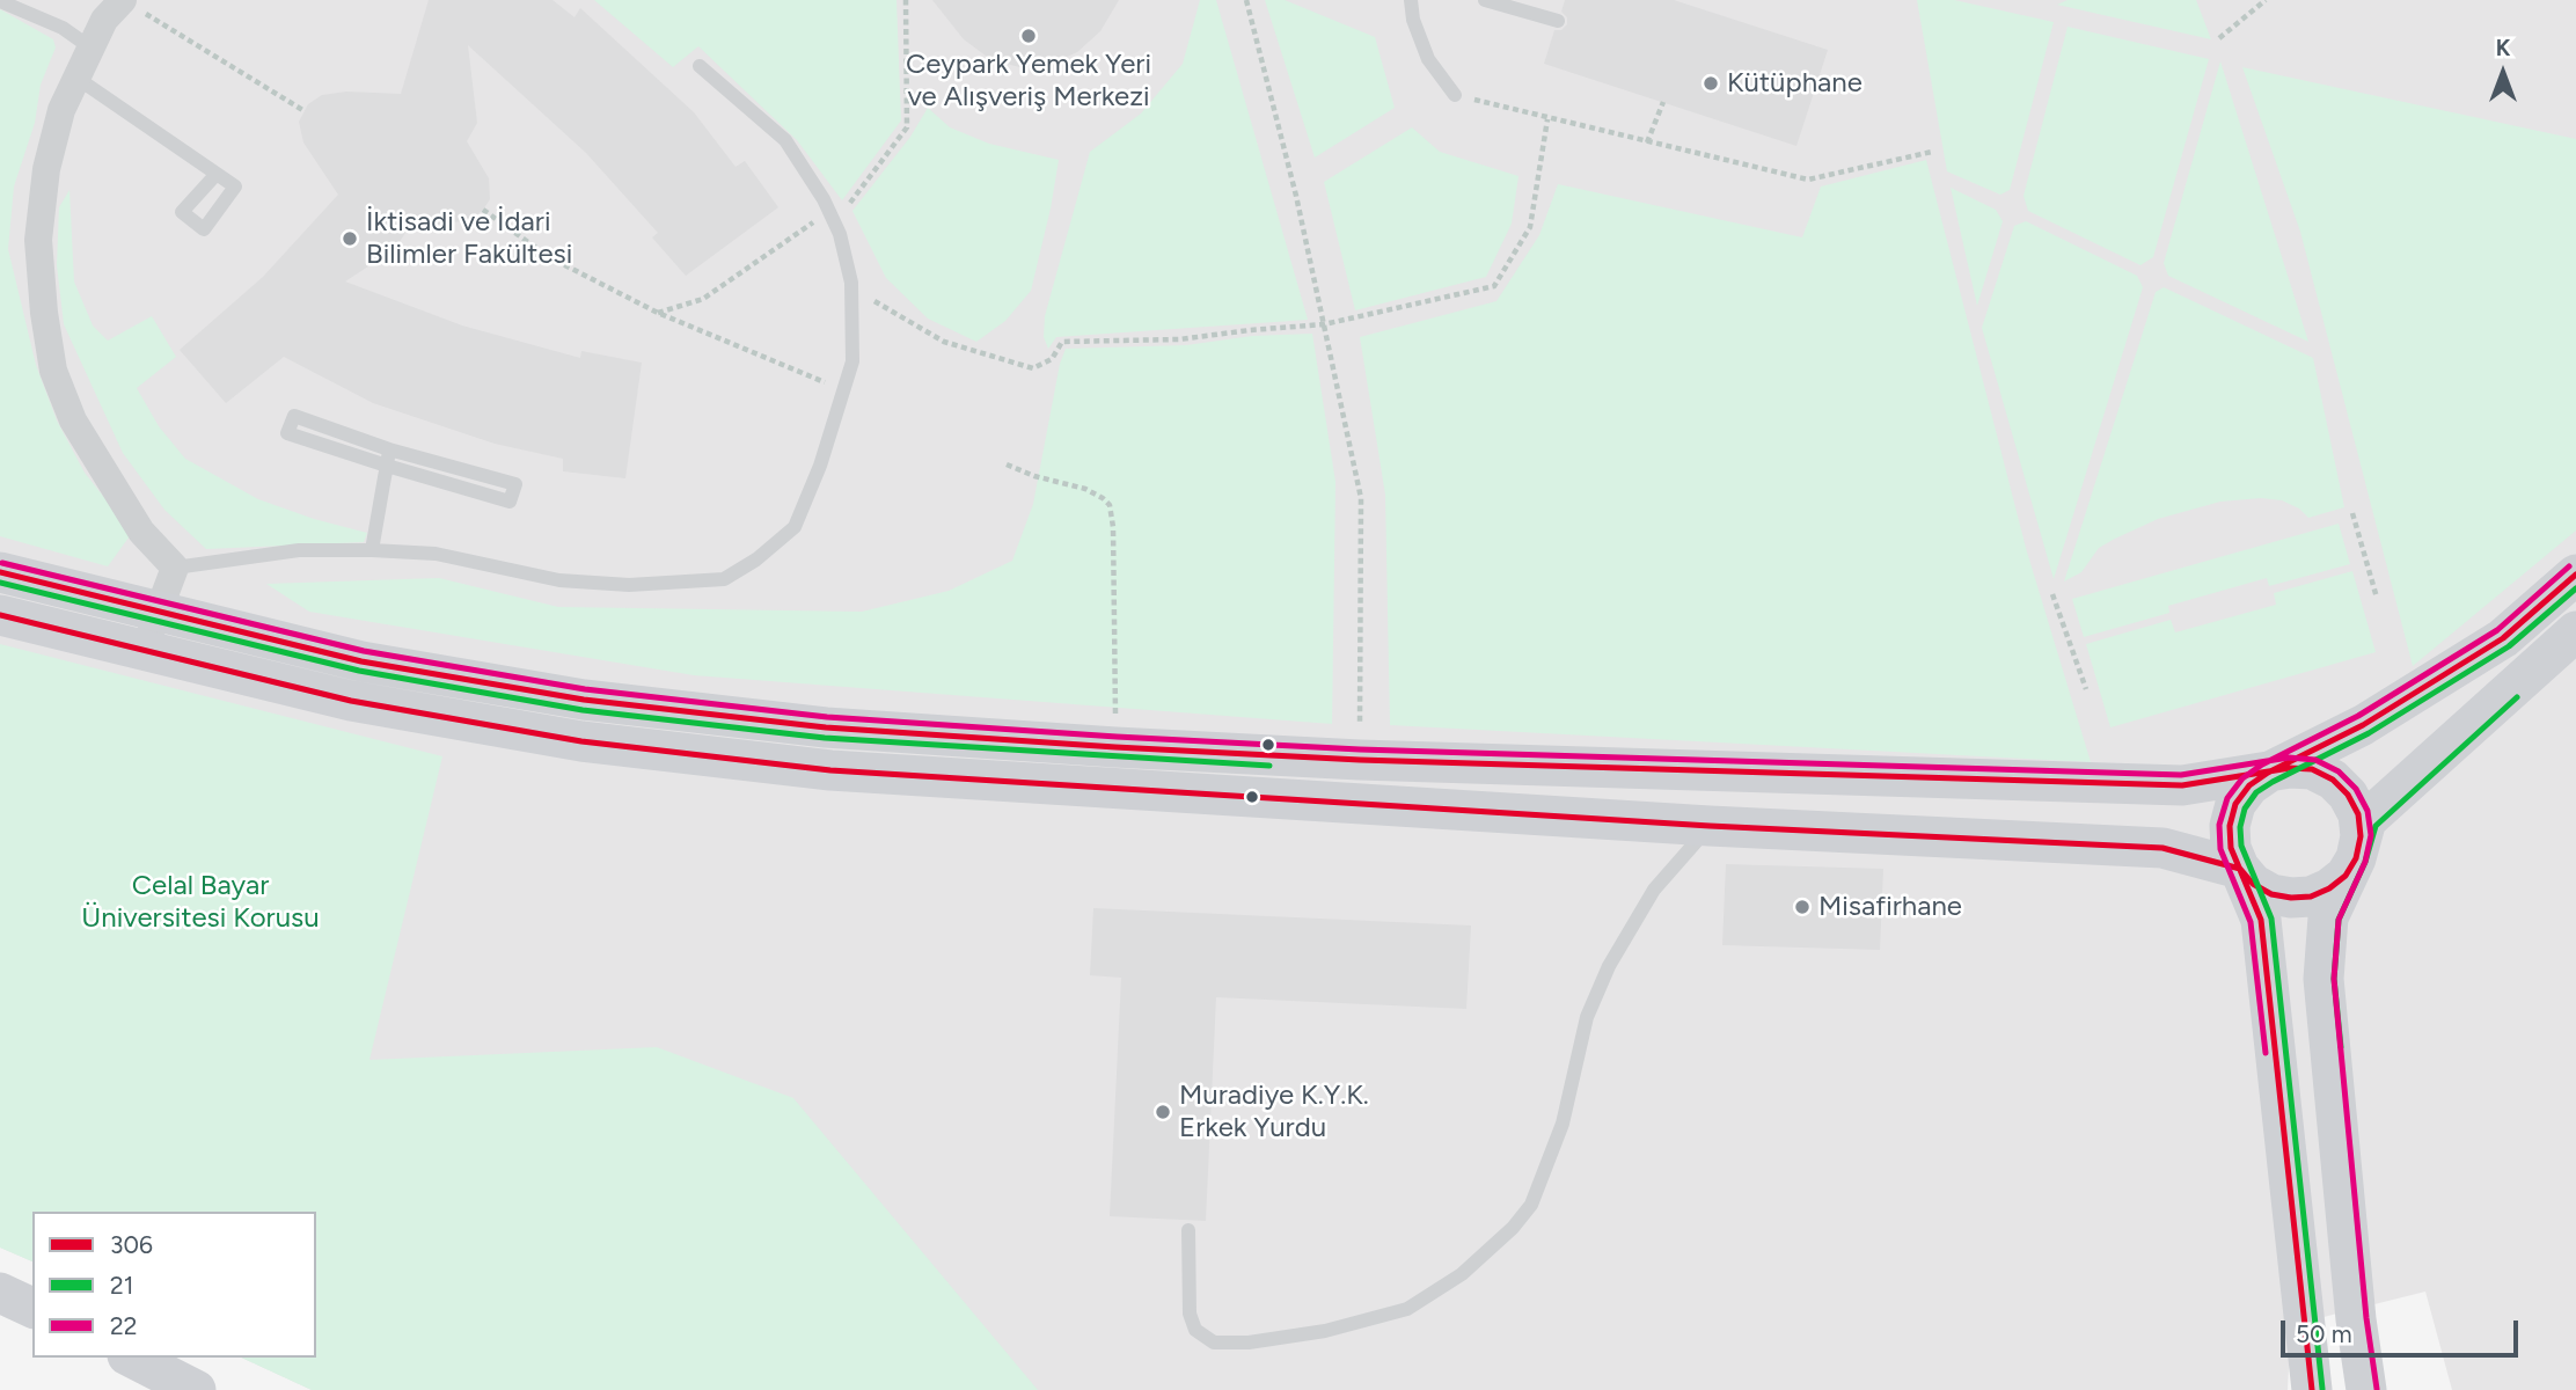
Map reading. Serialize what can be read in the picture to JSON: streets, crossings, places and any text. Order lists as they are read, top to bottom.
{
  "parks": ["Celal Bayar Üniversitesi Korusu"],
  "places": [
    "Ceypark Yemek Yeri ve Alışveriş Merkezi",
    "Kütüphane",
    "İktisadi ve İdari Bilimler Fakültesi",
    "Misafirhane",
    "Muradiye K.Y.K. Erkek Yurdu"
  ],
  "lines": ["transit line 22", "transit line 306", "transit line 21"],
  "legend": ["306", "21", "22"],
  "scale_bar": "50 m",
  "north": "top"
}
